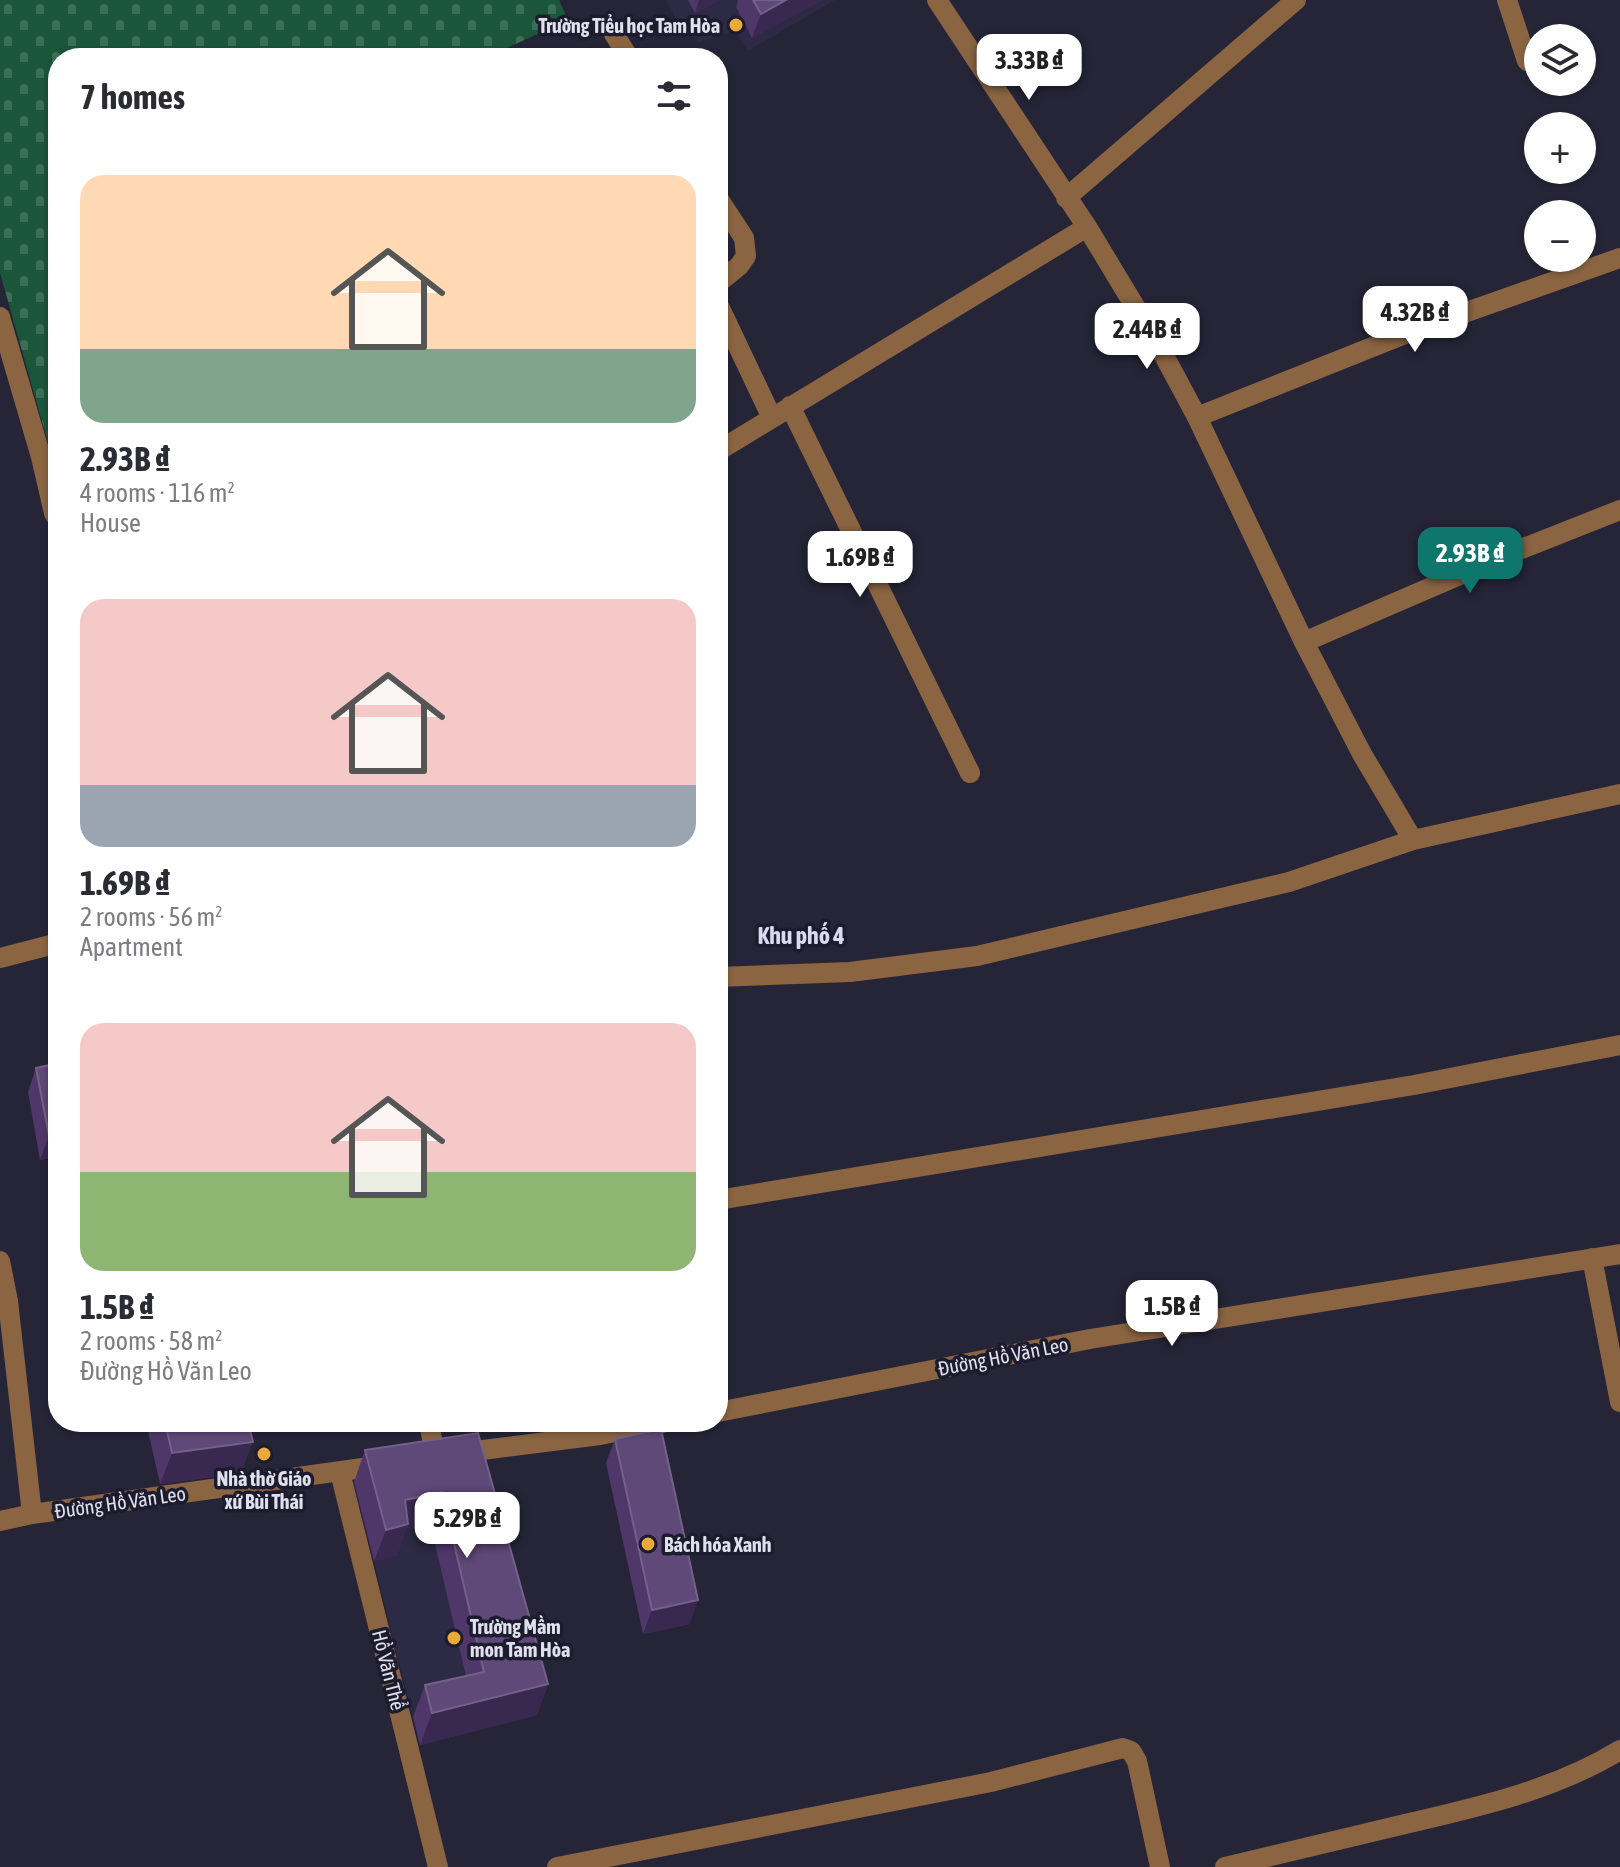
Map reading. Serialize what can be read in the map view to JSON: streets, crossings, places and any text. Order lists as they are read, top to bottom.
{
  "streets": {
    "street": ["Đường Hồ Văn Leo", "Hồ Văn Thể"]
  },
  "crossings": [
    ["Đường Hồ Văn Leo", "Hồ Văn Thể"]
  ],
  "districts": ["Khu phố 4"],
  "places": [
    "Trường Tiểu học Tam Hòa",
    "Nhà thờ Giáo xứ Bùi Thái",
    "Bách hóa Xanh",
    "Trường Mầm mon Tam Hòa"
  ],
  "page": {
    "map_buttons": ["+", "−"],
    "price": [
      "3.33B ₫",
      "4.32B ₫",
      "2.44B ₫",
      "2.93B ₫",
      "1.69B ₫",
      "1.5B ₫",
      "5.29B ₫"
    ],
    "heading": "7 homes",
    "list": [
      {
        "name": "2.93B ₫",
        "note": "4 rooms · 116 m² · House"
      },
      {
        "name": "1.69B ₫",
        "note": "2 rooms · 56 m² · Apartment"
      },
      {
        "name": "1.5B ₫",
        "note": "2 rooms · 58 m² · Đường Hồ Văn Leo"
      }
    ]
  }
}
